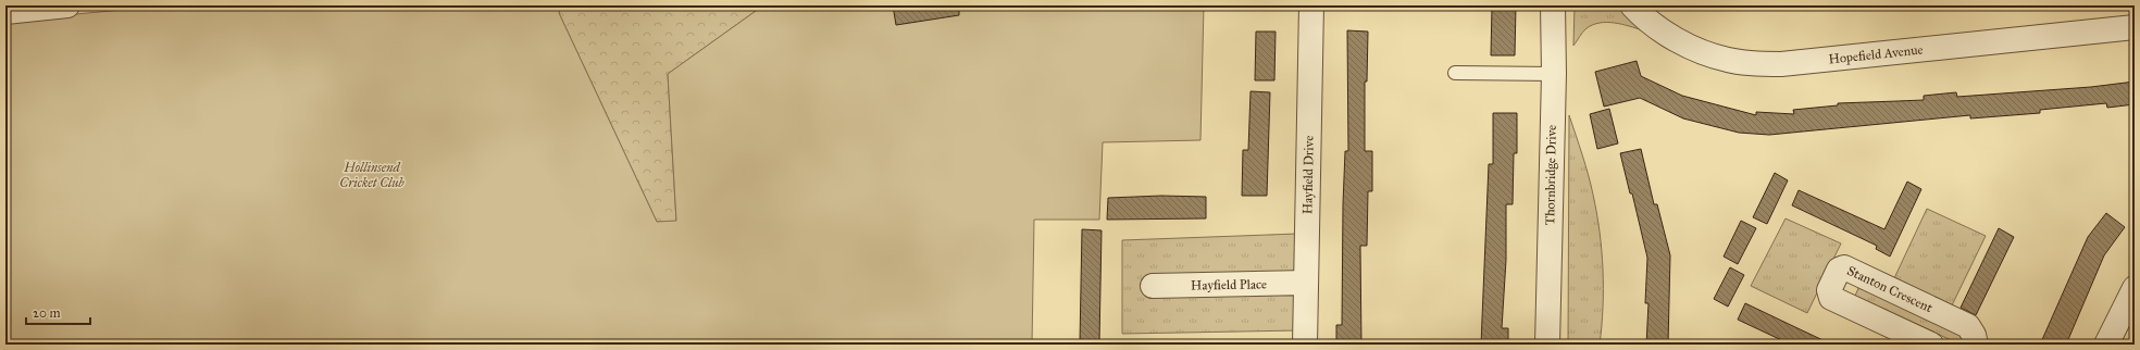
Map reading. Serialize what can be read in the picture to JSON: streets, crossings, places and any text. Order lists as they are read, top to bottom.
{
  "streets": {
    "street": [
      "Hopefield Avenue",
      "Hayfield Drive",
      "Thornbridge Drive",
      "Hayfield Place",
      "Stanton Crescent"
    ]
  },
  "crossings": [
    ["Hayfield Drive", "Hayfield Place"]
  ],
  "parks": ["Hollinsend Cricket Club"],
  "scale_bar": "20 m"
}
